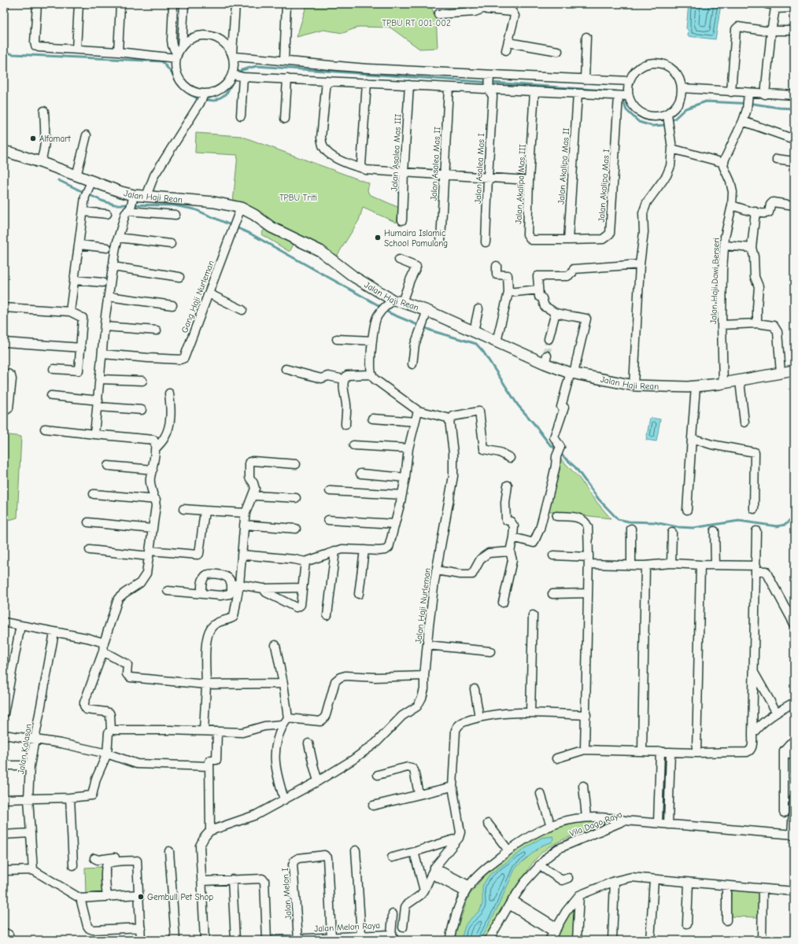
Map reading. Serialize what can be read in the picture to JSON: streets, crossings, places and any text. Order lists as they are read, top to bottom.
{
  "streets": {
    "street": [
      "Jalan Asalea Mas III",
      "Jalan Asalea Mas II",
      "Jalan Akalipa Mas II",
      "Jalan Asalea Mas I",
      "Jalan Akalipa Mas III",
      "Jalan Akalipa Mas I",
      "Jalan Haji Rean",
      "Jalan Haji Dawi Berseri",
      "Gang Haji Nurleman",
      "Jalan Haji Nurleman",
      "Jalan Kalasan",
      "Vila Dago Raya",
      "Jalan Melon I",
      "Jalan Melon Raya"
    ]
  },
  "crossings": [
    ["Jalan Akalipa Mas II", "Jalan Akalipa Mas III"],
    ["Jalan Akalipa Mas II", "Jalan Akalipa Mas I"],
    ["Jalan Akalipa Mas III", "Jalan Akalipa Mas I"],
    ["Jalan Haji Rean", "Jalan Haji Dawi Berseri"],
    ["Jalan Haji Rean", "Gang Haji Nurleman"],
    ["Jalan Melon I", "Jalan Melon Raya"]
  ],
  "parks": ["TPBU RT 001-002", "TPBU Triti"],
  "places": ["Alfamart", "Humaira Islamic School Pamulang", "Gembull Pet Shop"]
}
